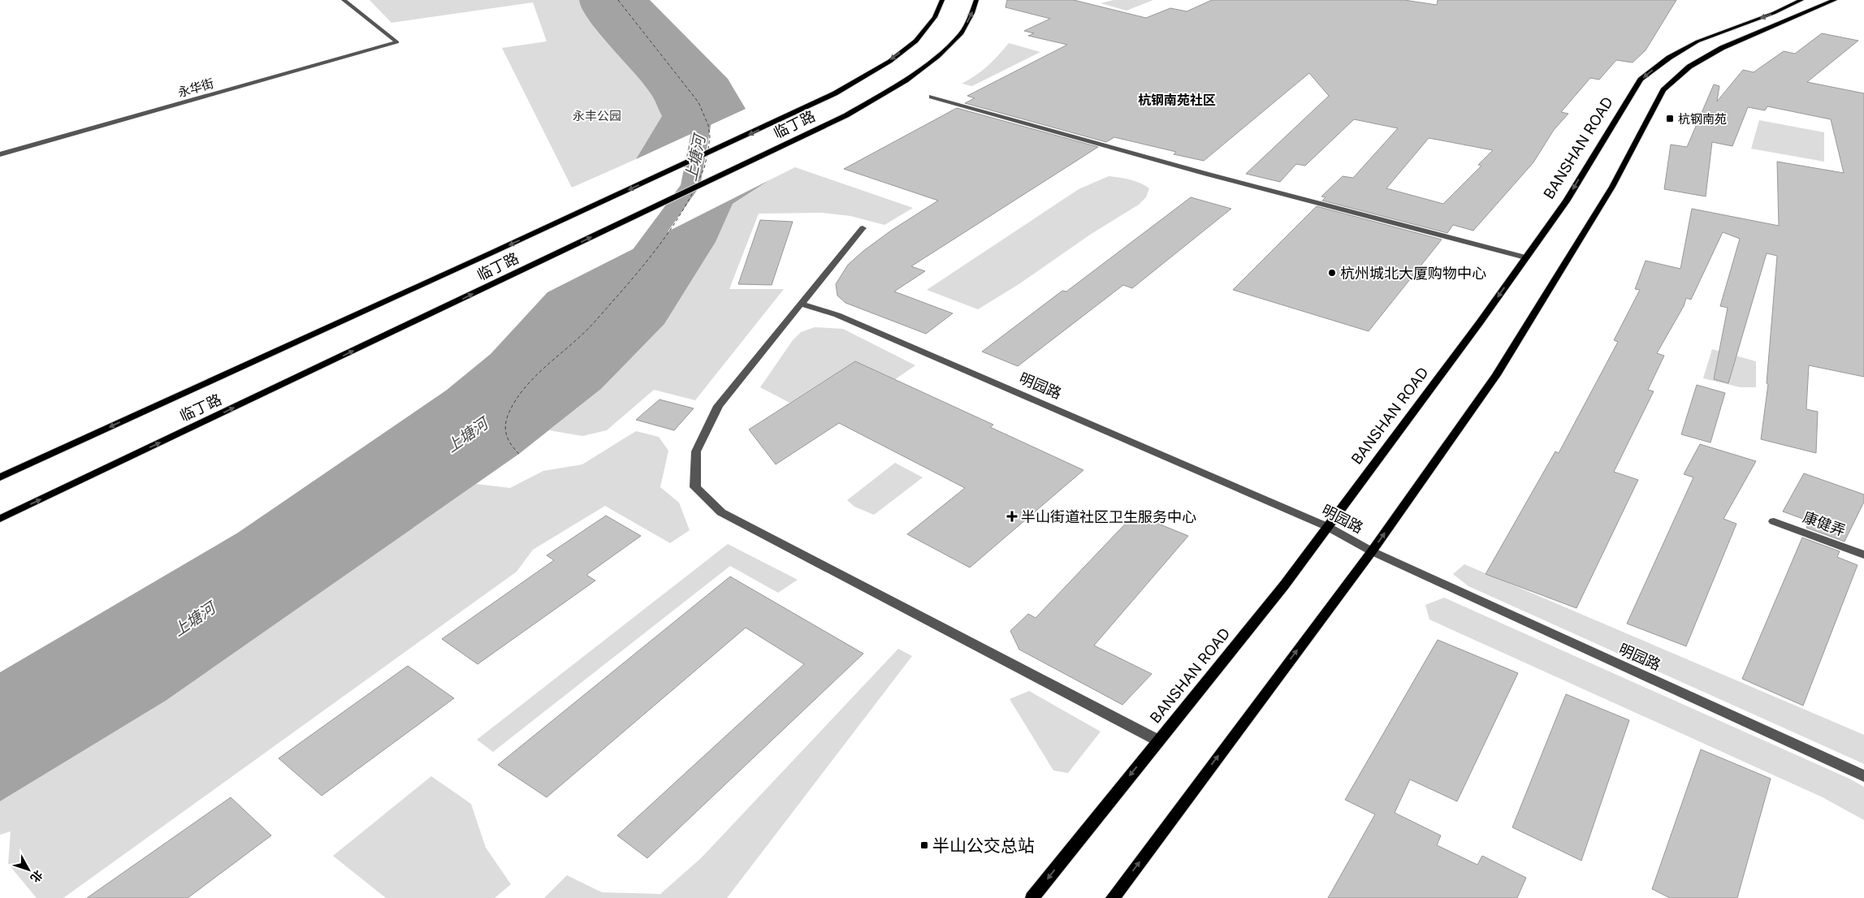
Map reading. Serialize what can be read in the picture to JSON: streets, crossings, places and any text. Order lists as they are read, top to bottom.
{
  "streets": {
    "main road": ["临丁路", "BANSHAN ROAD"],
    "street": ["永华街", "明园路", "康健弄"]
  },
  "crossings": [
    ["BANSHAN ROAD", "明园路"]
  ],
  "districts": ["杭钢南苑社区"],
  "water": ["上塘河"],
  "parks": ["永丰公园"],
  "places": {
    "transit": ["杭钢南苑", "半山公交总站"],
    "other": ["杭州城北大厦购物中心"],
    "health": ["半山街道社区卫生服务中心"]
  },
  "north": "bottom right"
}
